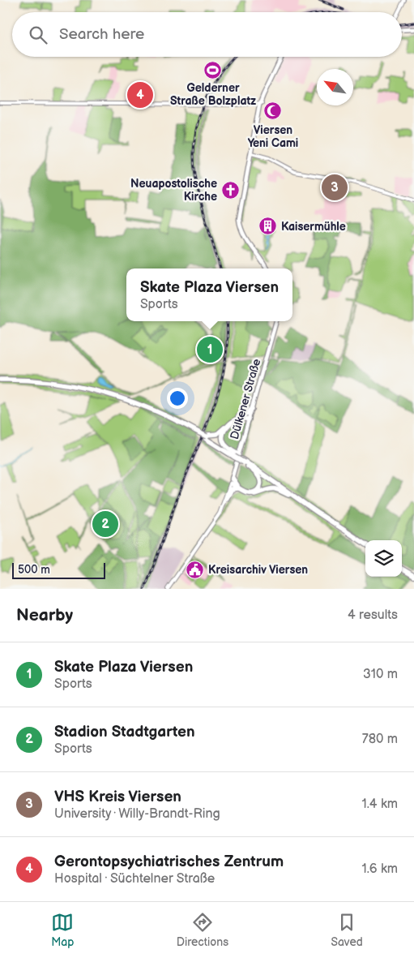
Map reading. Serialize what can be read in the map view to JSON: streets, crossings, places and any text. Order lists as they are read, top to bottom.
{
  "streets": {
    "main road": ["Dülkener Straße"]
  },
  "places": {
    "sports": ["Gelderner Straße Bolzplatz"],
    "mosque": ["Viersen Yeni Cami"],
    "church": ["Neuapostolische Kirche"],
    "building": ["Kaisermühle"],
    "public building": ["Kreisarchiv Viersen"]
  },
  "scale_bar": "500 m",
  "north": "top left",
  "page": {
    "search": "Search here",
    "pins": [
      "4",
      "3",
      "1",
      "2"
    ],
    "popup": ["Skate Plaza Viersen", "Sports"],
    "scale": "500 m",
    "heading": ["Nearby", "4 results"],
    "list": [
      {
        "mark": "1",
        "name": "Skate Plaza Viersen",
        "note": "Sports",
        "value": "310 m"
      },
      {
        "mark": "2",
        "name": "Stadion Stadtgarten",
        "note": "Sports",
        "value": "780 m"
      },
      {
        "mark": "3",
        "name": "VHS Kreis Viersen",
        "note": "University · Willy-Brandt-Ring",
        "value": "1.4 km"
      },
      {
        "mark": "4",
        "name": "Gerontopsychiatrisches Zentrum",
        "note": "Hospital · Süchtelner Straße",
        "value": "1.6 km"
      }
    ],
    "nav": ["Map", "Directions", "Saved"]
  }
}
